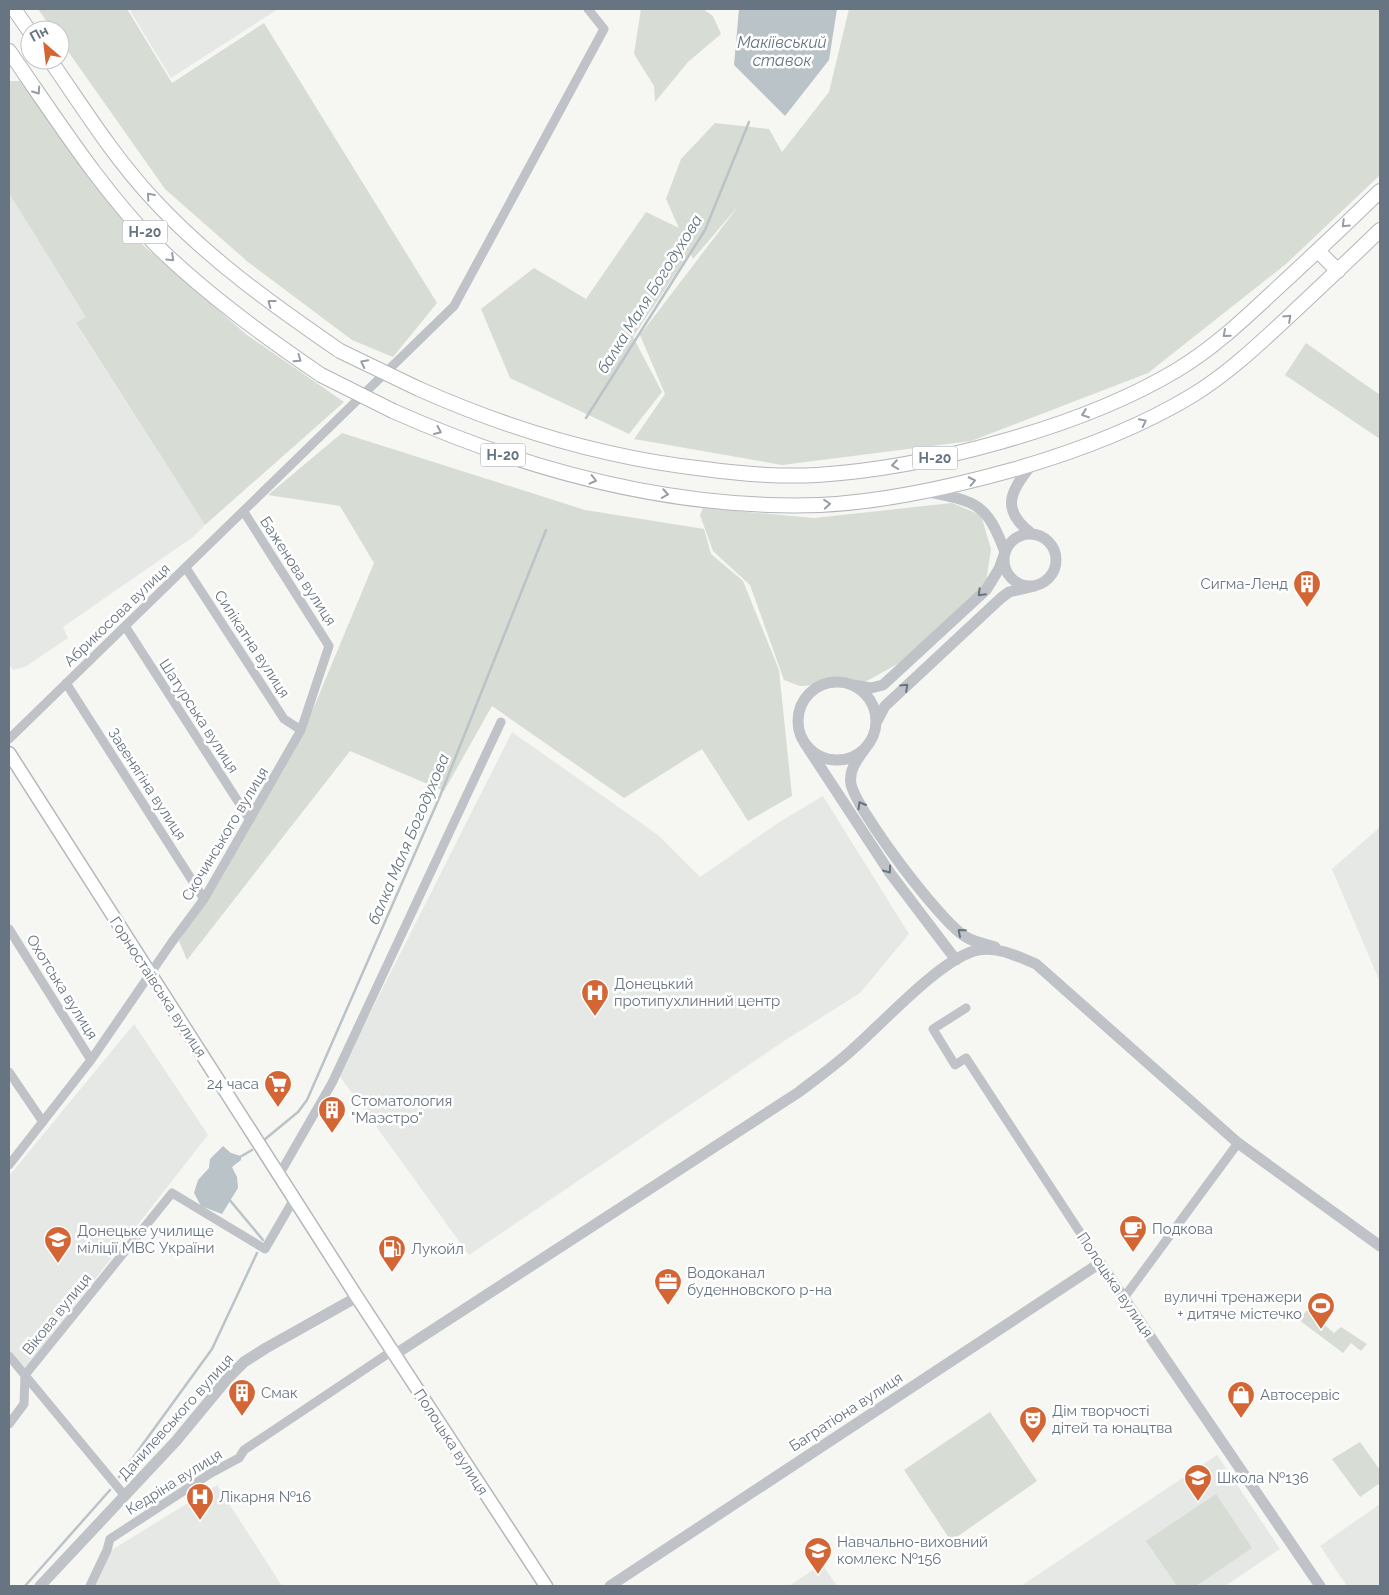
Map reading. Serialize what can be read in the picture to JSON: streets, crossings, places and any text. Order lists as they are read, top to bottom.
{
  "streets": {
    "main road": ["Н-20", "Горностаївська вулиця", "Полоцька вулиця"],
    "street": [
      "Баженова вулиця",
      "Абрикосова вулиця",
      "Силікатна вулиця",
      "Шатурська вулиця",
      "Завенягіна вулиця",
      "Скочинського вулиця",
      "Охотська вулиця",
      "Вікова вулиця",
      "Багратіона вулиця",
      "Данилевського вулиця",
      "Кедріна вулиця"
    ]
  },
  "crossings": [
    ["Баженова вулиця", "Абрикосова вулиця"],
    ["Баженова вулиця", "Скочинського вулиця"],
    ["Абрикосова вулиця", "Силікатна вулиця"],
    ["Абрикосова вулиця", "Шатурська вулиця"],
    ["Абрикосова вулиця", "Завенягіна вулиця"],
    ["Силікатна вулиця", "Скочинського вулиця"],
    ["Шатурська вулиця", "Скочинського вулиця"],
    ["Завенягіна вулиця", "Скочинського вулиця"],
    ["Скочинського вулиця", "Охотська вулиця"],
    ["Скочинського вулиця", "Горностаївська вулиця"],
    ["Горностаївська вулиця", "Полоцька вулиця"],
    ["Горностаївська вулиця", "Вікова вулиця"],
    ["Горностаївська вулиця", "Данилевського вулиця"],
    ["Полоцька вулиця", "Багратіона вулиця"],
    ["Полоцька вулиця", "Данилевського вулиця"],
    ["Полоцька вулиця", "Кедріна вулиця"]
  ],
  "water": ["Макіївський ставок", "балка Маля Богодухова"],
  "places": {
    "building": ["Сигма-Ленд", "Стоматология \"Маэстро\"", "Смак"],
    "hospital": ["Донецький протипухлинний центр", "Лікарня №16"],
    "supermarket": ["24 часа"],
    "cafe": ["Подкова"],
    "school or university": ["Донецьке училище міліції МВС України", "Школа №136", "Навчально-виховний комлекс №156"],
    "fuel station": ["Лукойл"],
    "office": ["Водоканал буденновского р-на"],
    "sports": ["вуличні тренажери + дитяче містечко"],
    "shop": ["Автосервіс"],
    "theatre": ["Дім творчості дітей та юнацтва"]
  },
  "north": "top left"
}
